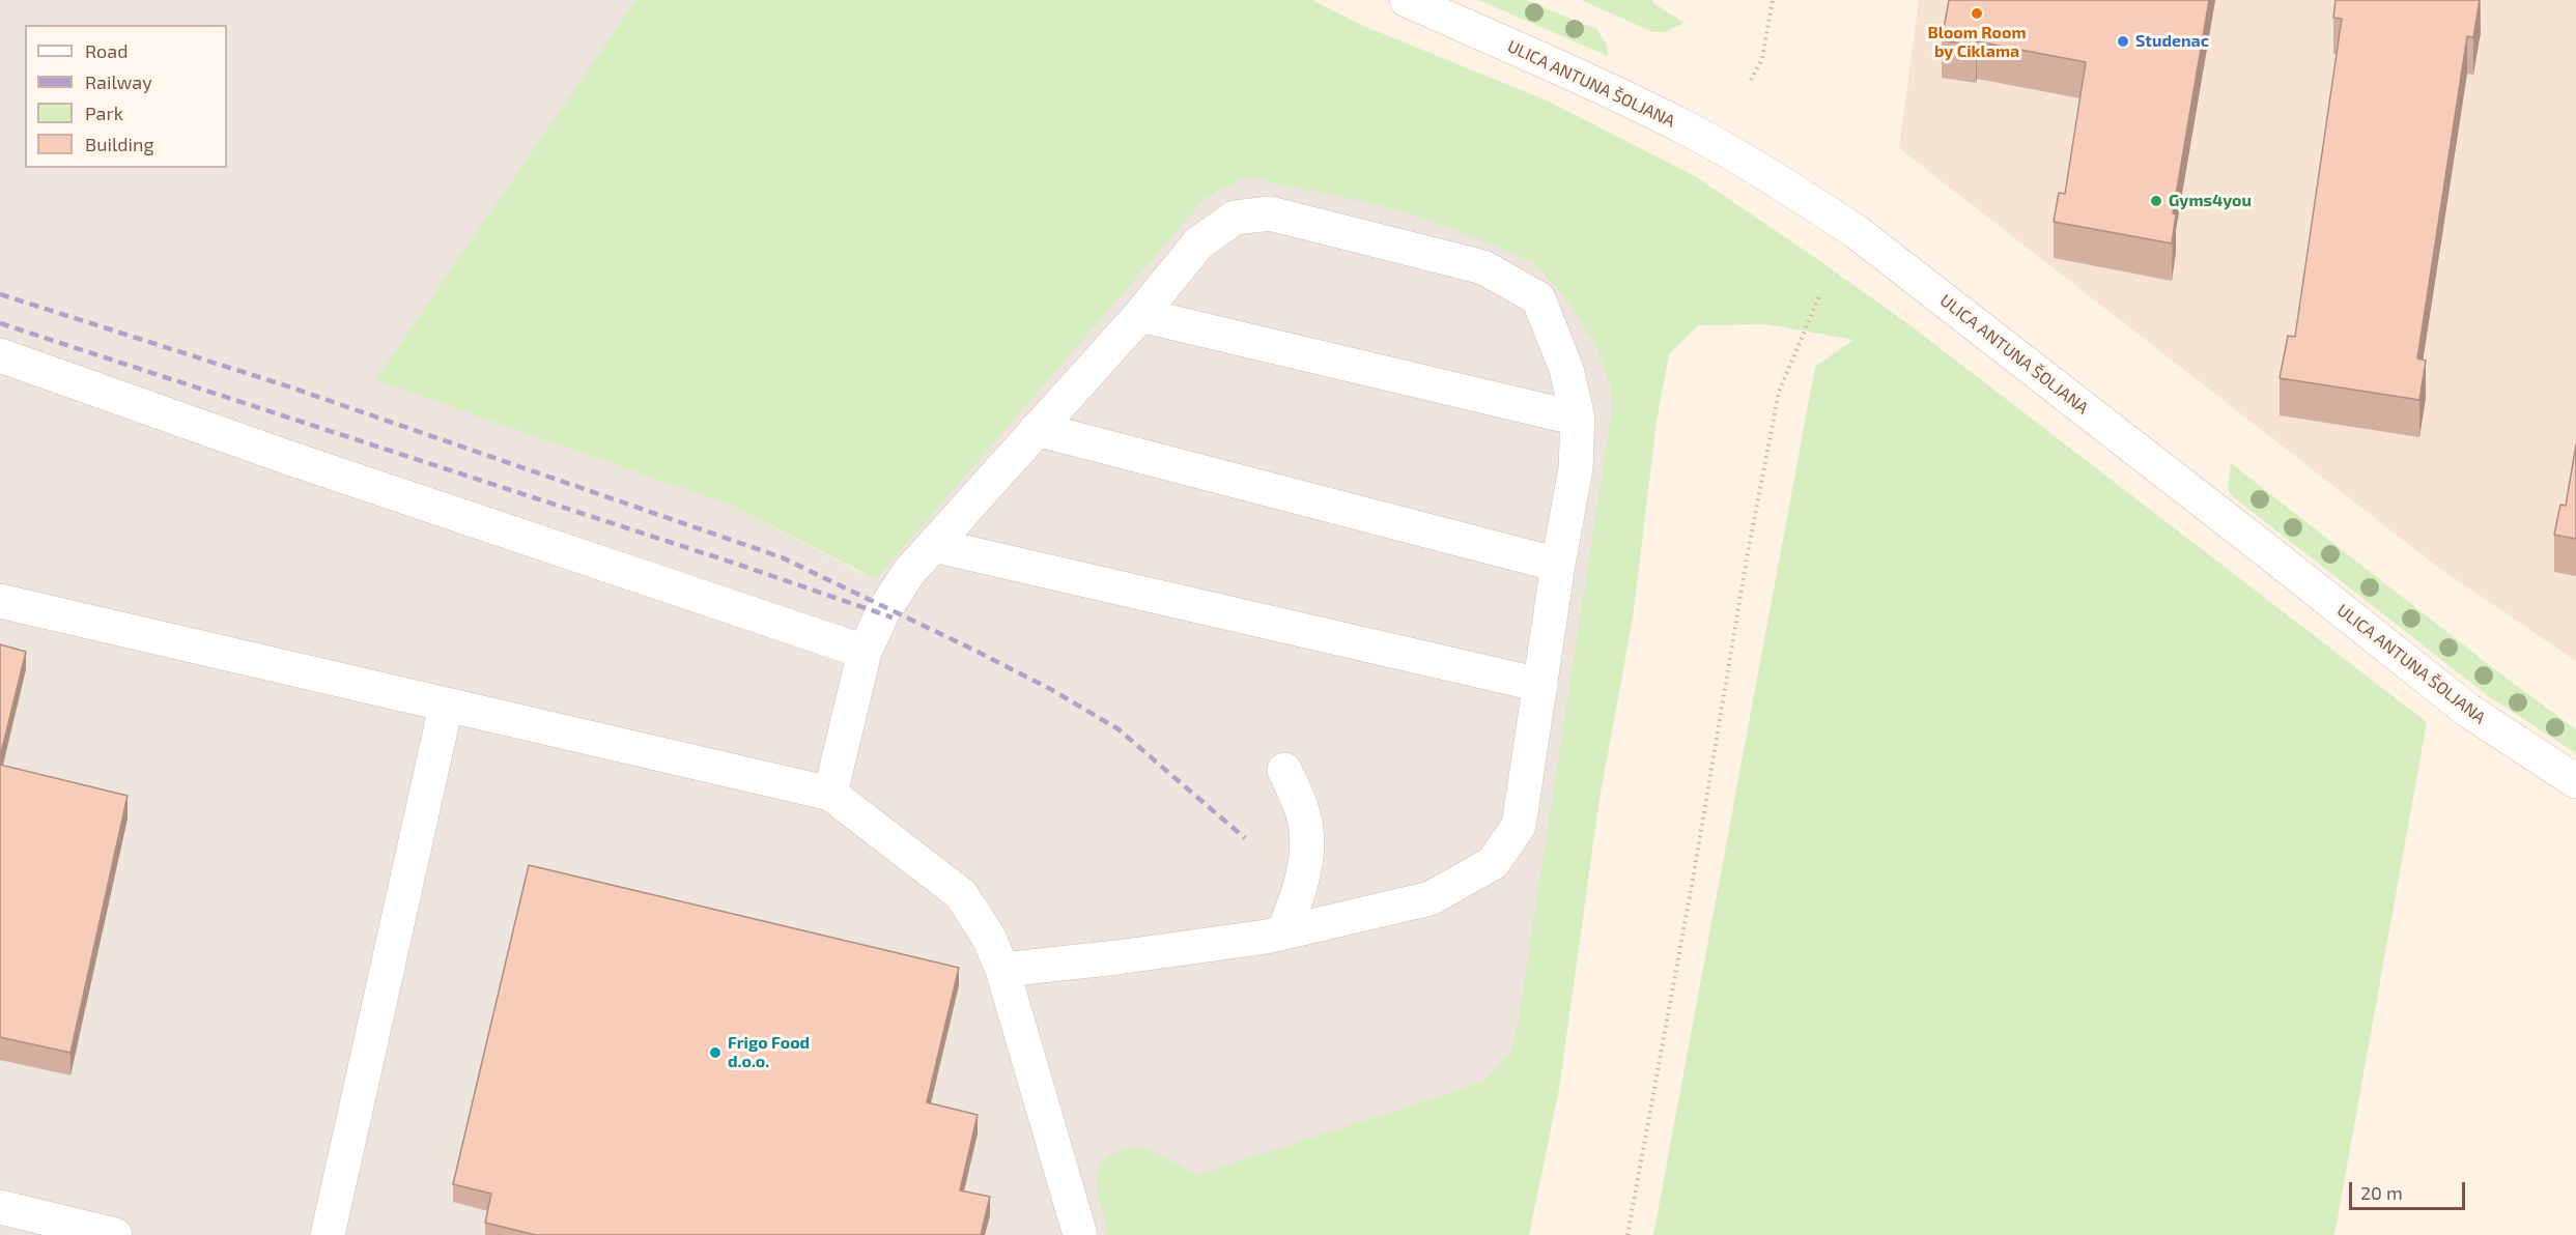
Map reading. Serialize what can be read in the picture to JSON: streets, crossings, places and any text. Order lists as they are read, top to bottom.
{
  "streets": {
    "street": ["ULICA ANTUNA ŠOLJANA"]
  },
  "places": [
    "Bloom Room by Ciklama",
    "Studenac",
    "Gyms4you",
    "Frigo Food d.o.o."
  ],
  "legend": [
    "Road",
    "Railway",
    "Park",
    "Building"
  ],
  "scale_bar": "20 m"
}
